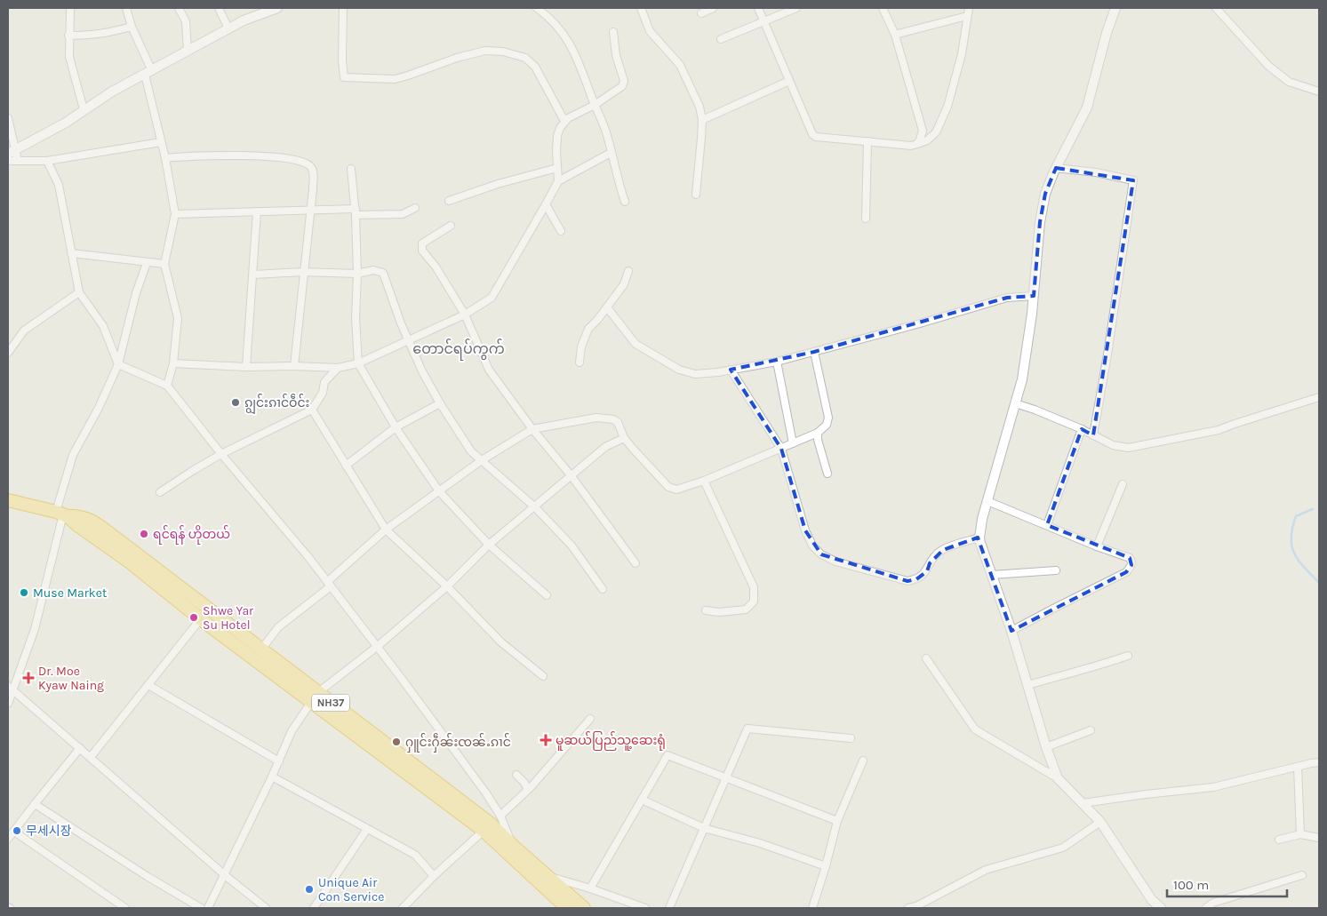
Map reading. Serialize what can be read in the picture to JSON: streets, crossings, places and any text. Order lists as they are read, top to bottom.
{
  "streets": {
    "highway": ["NH37"]
  },
  "districts": ["တောင်ရပ်ကွက်"],
  "places": {
    "other": [
      "ၵျွင်းၵၢင်ဝဵင်း",
      "ရင်ရန် ဟိုတယ်",
      "Muse Market",
      "Shwe Yar Su Hotel",
      "ႁူင်းႁဵၼ်းၸၼ်ႉၵၢင်",
      "무세시장",
      "Unique Air Con Service"
    ],
    "health": ["Dr. Moe Kyaw Naing", "မူဆယ်ပြည်သူ့ဆေးရုံ"]
  },
  "scale_bar": "100 m"
}
